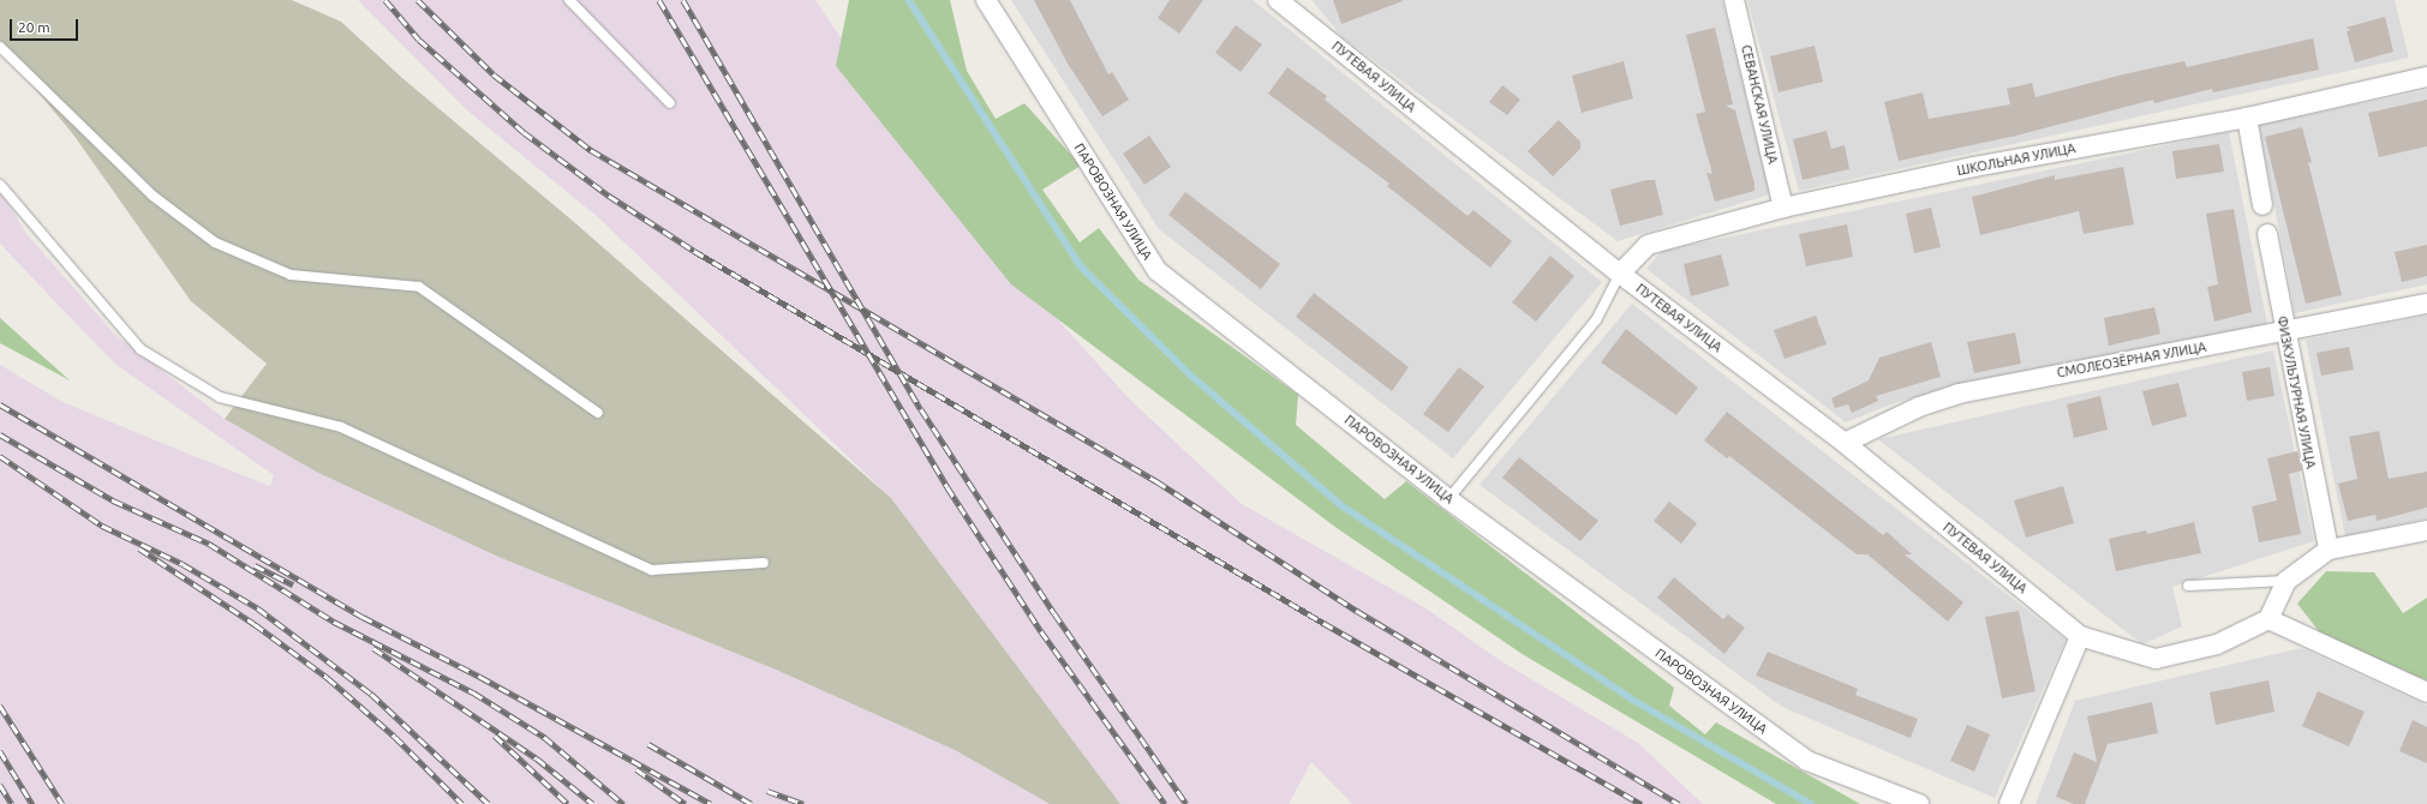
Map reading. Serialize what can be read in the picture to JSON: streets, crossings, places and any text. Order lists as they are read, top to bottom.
{
  "streets": {
    "street": [
      "ПУТЕВАЯ УЛИЦА",
      "СЕВАНСКАЯ УЛИЦА",
      "ШКОЛЬНАЯ УЛИЦА",
      "ПАРОВОЗНАЯ УЛИЦА",
      "СМОЛЕОЗЁРНАЯ УЛИЦА",
      "ФИЗКУЛЬТУРНАЯ УЛИЦА"
    ]
  },
  "crossings": [
    ["ПУТЕВАЯ УЛИЦА", "ШКОЛЬНАЯ УЛИЦА"],
    ["ПУТЕВАЯ УЛИЦА", "СМОЛЕОЗЁРНАЯ УЛИЦА"],
    ["СЕВАНСКАЯ УЛИЦА", "ШКОЛЬНАЯ УЛИЦА"],
    ["СМОЛЕОЗЁРНАЯ УЛИЦА", "ФИЗКУЛЬТУРНАЯ УЛИЦА"]
  ],
  "scale_bar": "20 m"
}
